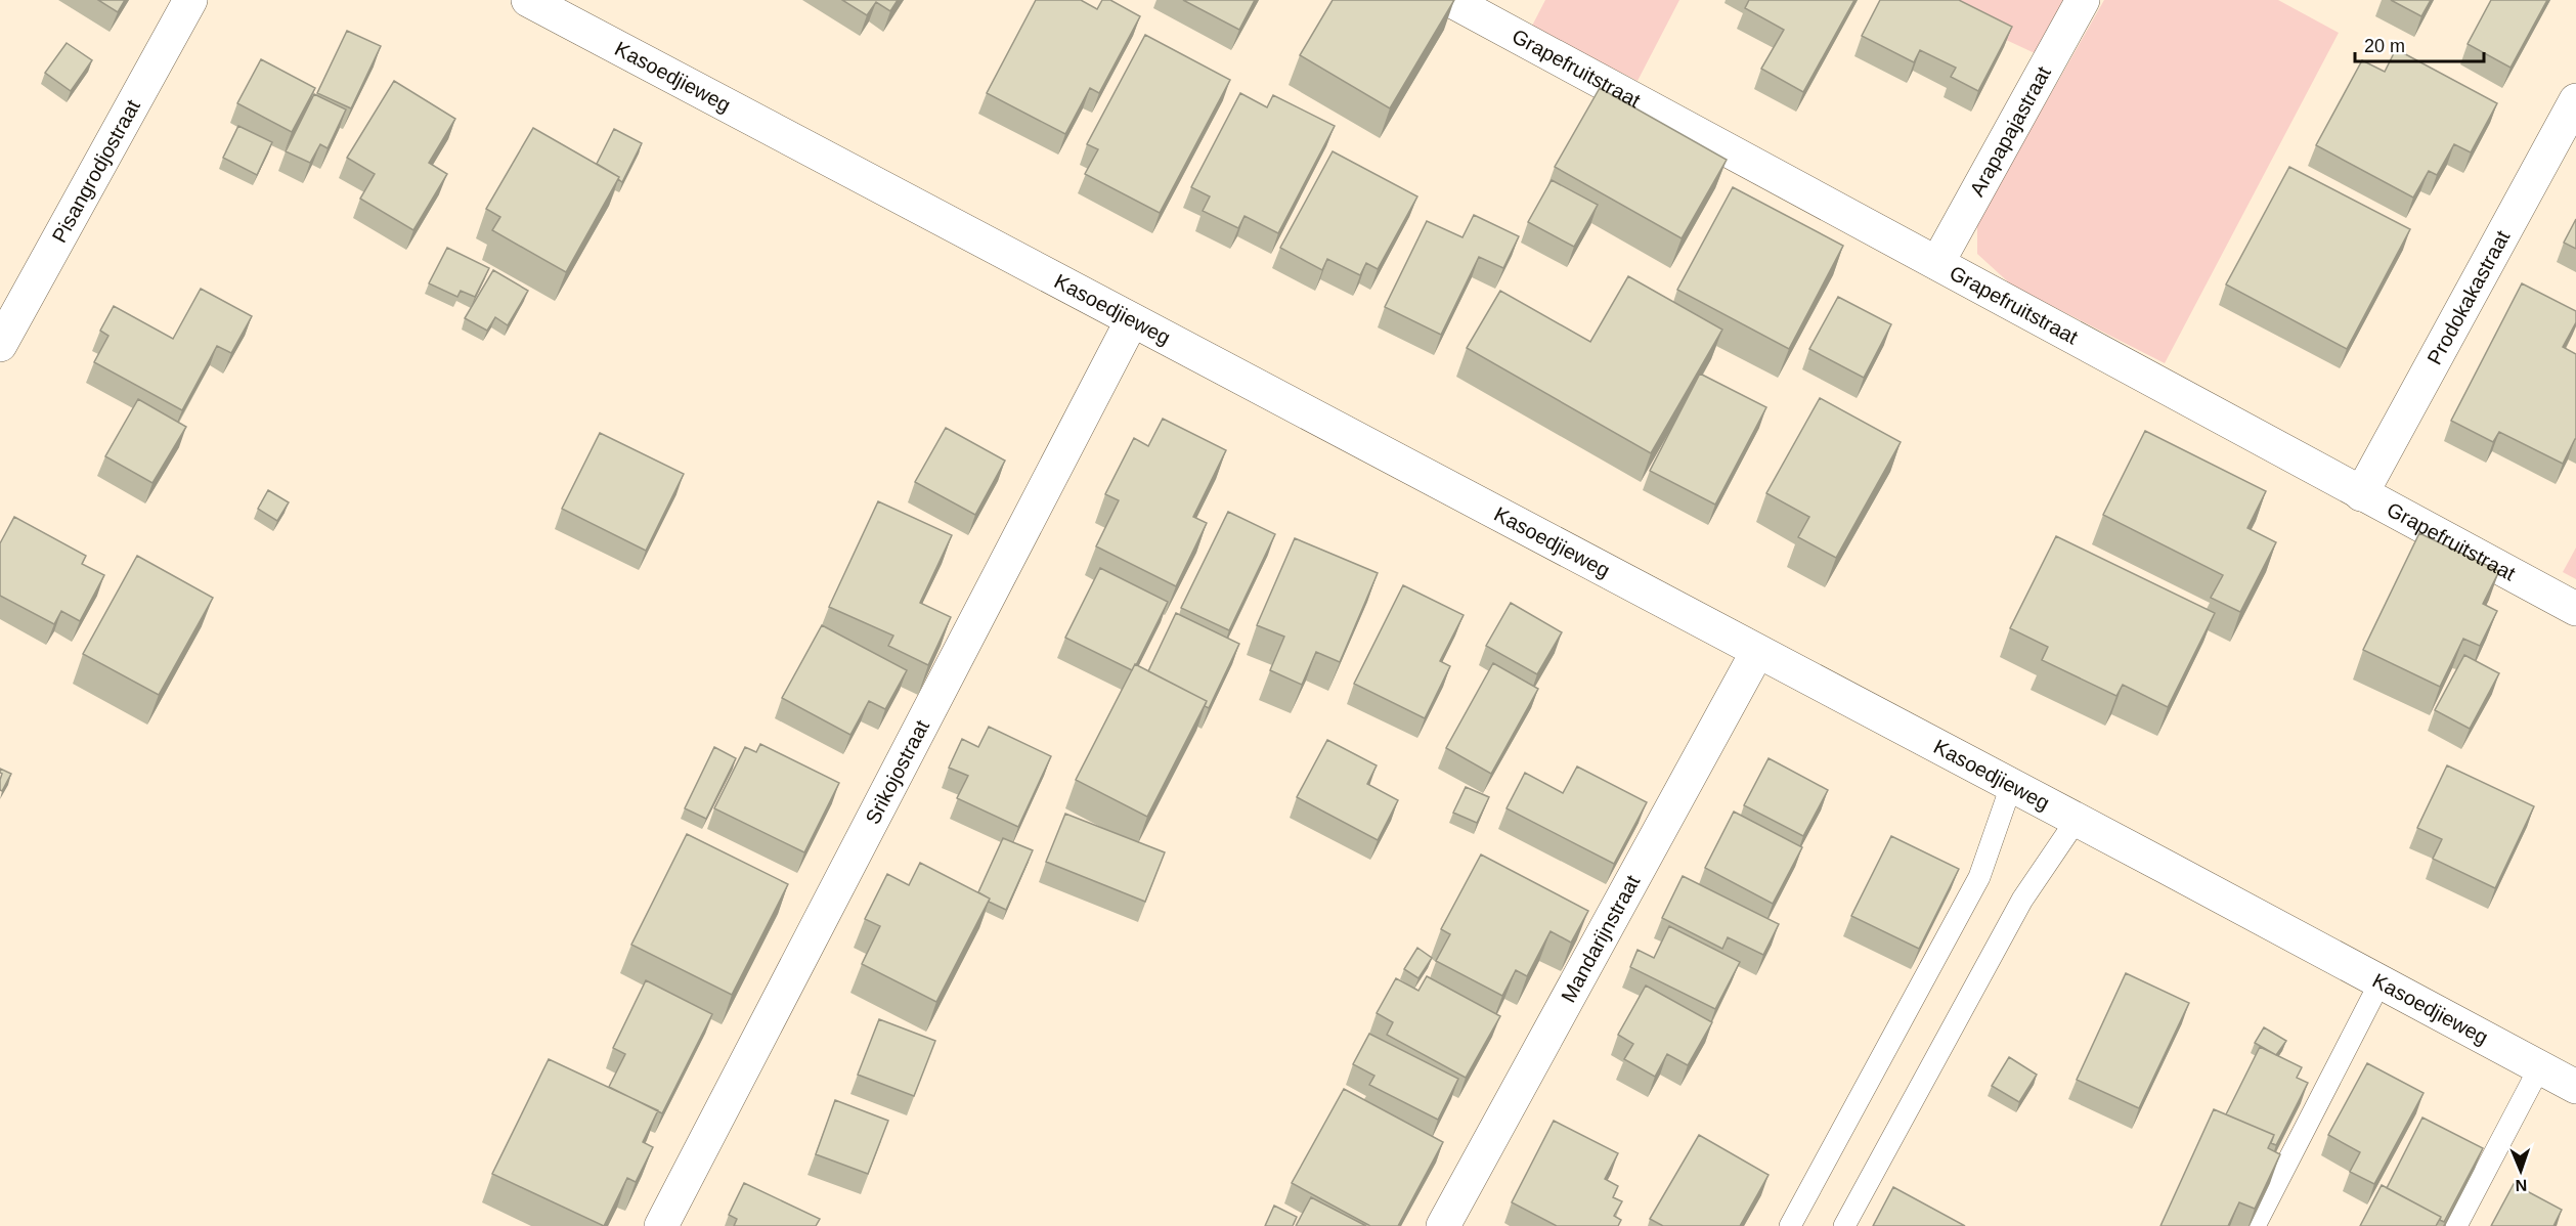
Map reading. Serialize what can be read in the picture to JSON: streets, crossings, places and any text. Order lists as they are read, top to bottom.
{
  "streets": {
    "street": [
      "Grapefruitstraat",
      "Kasoedjieweg",
      "Arapapajastraat",
      "Pisangrodjostraat",
      "Prodokakastraat",
      "Srikojostraat",
      "Mandarijnstraat"
    ]
  },
  "crossings": [
    ["Grapefruitstraat", "Arapapajastraat"],
    ["Grapefruitstraat", "Prodokakastraat"],
    ["Kasoedjieweg", "Srikojostraat"],
    ["Kasoedjieweg", "Mandarijnstraat"]
  ],
  "scale_bar": "20 m",
  "north": "bottom"
}
